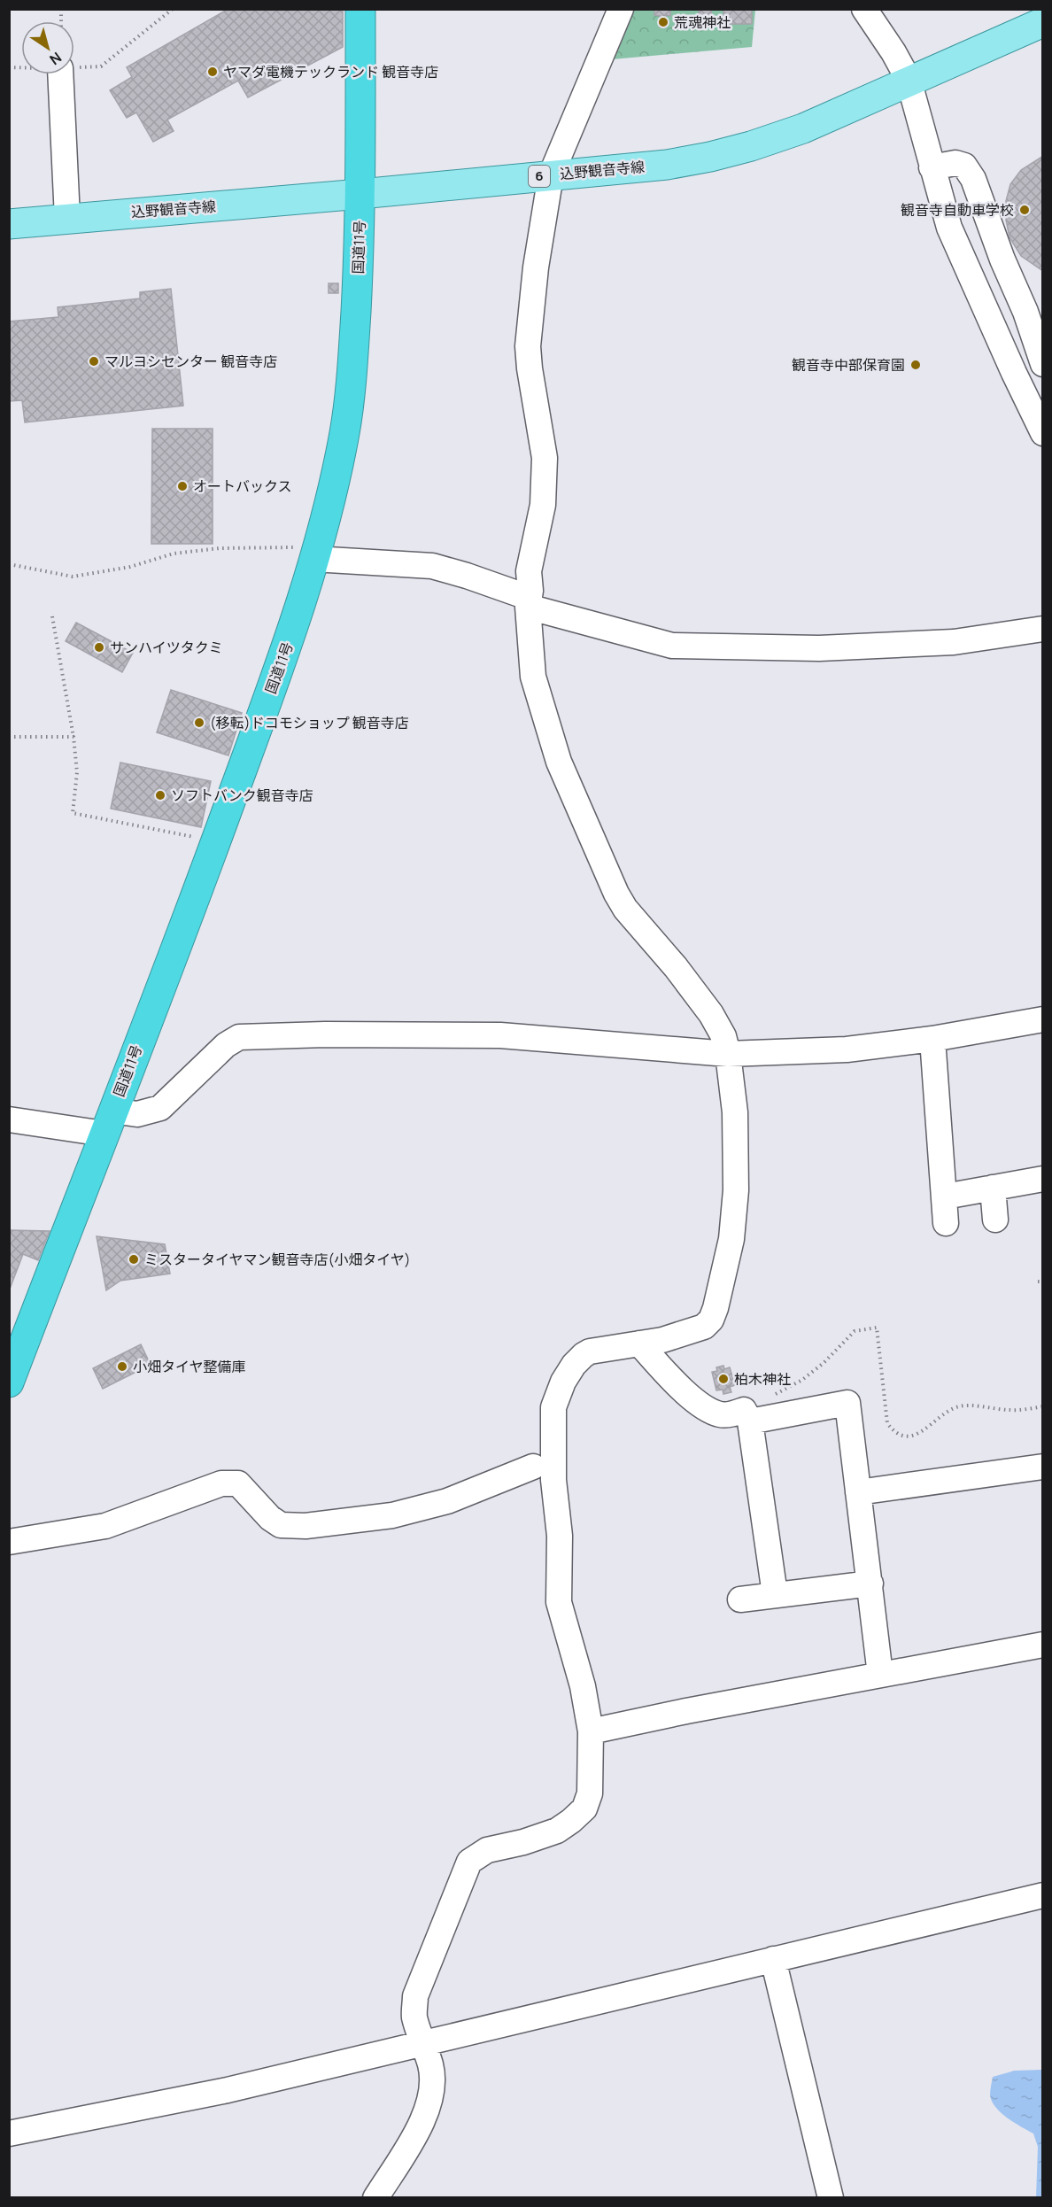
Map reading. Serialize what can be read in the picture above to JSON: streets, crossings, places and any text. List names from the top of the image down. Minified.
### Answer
{"streets":{"highway":["国道11号"],"main road":["込野観音寺線","6"]},"crossings":[["込野観音寺線","国道11号"]],"places":["荒魂神社","ヤマダ電機テックランド 観音寺店","観音寺自動車学校","マルヨシセンター 観音寺店","観音寺中部保育園","オートバックス","サンハイツタクミ","(移転)ドコモショップ 観音寺店","ソフトバンク観音寺店","ミスタータイヤマン観音寺店(小畑タイヤ)","小畑タイヤ整備庫","柏木神社"],"north":"bottom right"}
